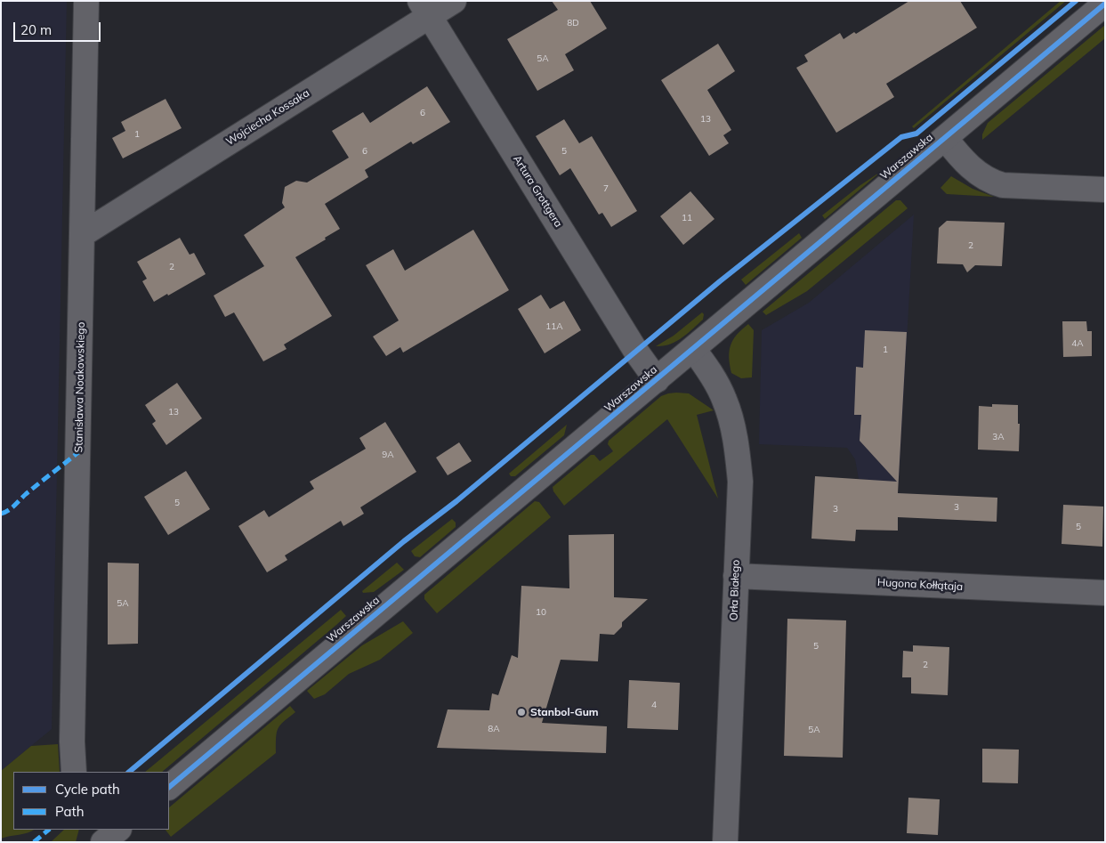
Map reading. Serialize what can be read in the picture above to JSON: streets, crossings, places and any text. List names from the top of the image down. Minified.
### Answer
{"streets":{"street":["Wojciecha Kossaka","Warszawska","Artura Grottgera","Stanisława Noakowskiego","Hugona Kołłątaja","Orła Białego"]},"crossings":[["Wojciecha Kossaka","Artura Grottgera"],["Wojciecha Kossaka","Stanisława Noakowskiego"],["Warszawska","Artura Grottgera"],["Warszawska","Orła Białego"],["Hugona Kołłątaja","Orła Białego"]],"places":["Stanbol-Gum"],"house_numbers":["8D","5A","6","13","1","6","5","7","11","2","2","11A","4A","1","13","3A","9A","5","3","3","5","5A","10","5","2","4","8A","5A"],"legend":["Cycle path","Path"],"scale_bar":"20 m"}
